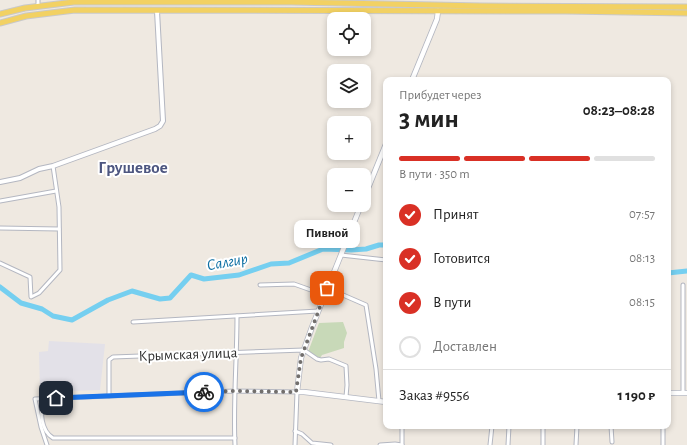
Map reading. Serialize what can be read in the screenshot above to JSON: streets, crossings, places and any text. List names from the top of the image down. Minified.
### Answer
{"streets":{"street":["Крымская улица"]},"districts":["Грушевое"],"water":["Салгир"],"places":["Пивной"],"page":{"map_buttons":["+","−"],"heading":["3 мин","Прибудет через","08:23–08:28"],"panel":["Заказ #9556","1 190 ₽"],"bar":"В пути · 350 m","list":[["Принят","07:57"],["Готовится","08:13"],["В пути","08:15"],"Доставлен"],"bubble":"Пивной"}}
